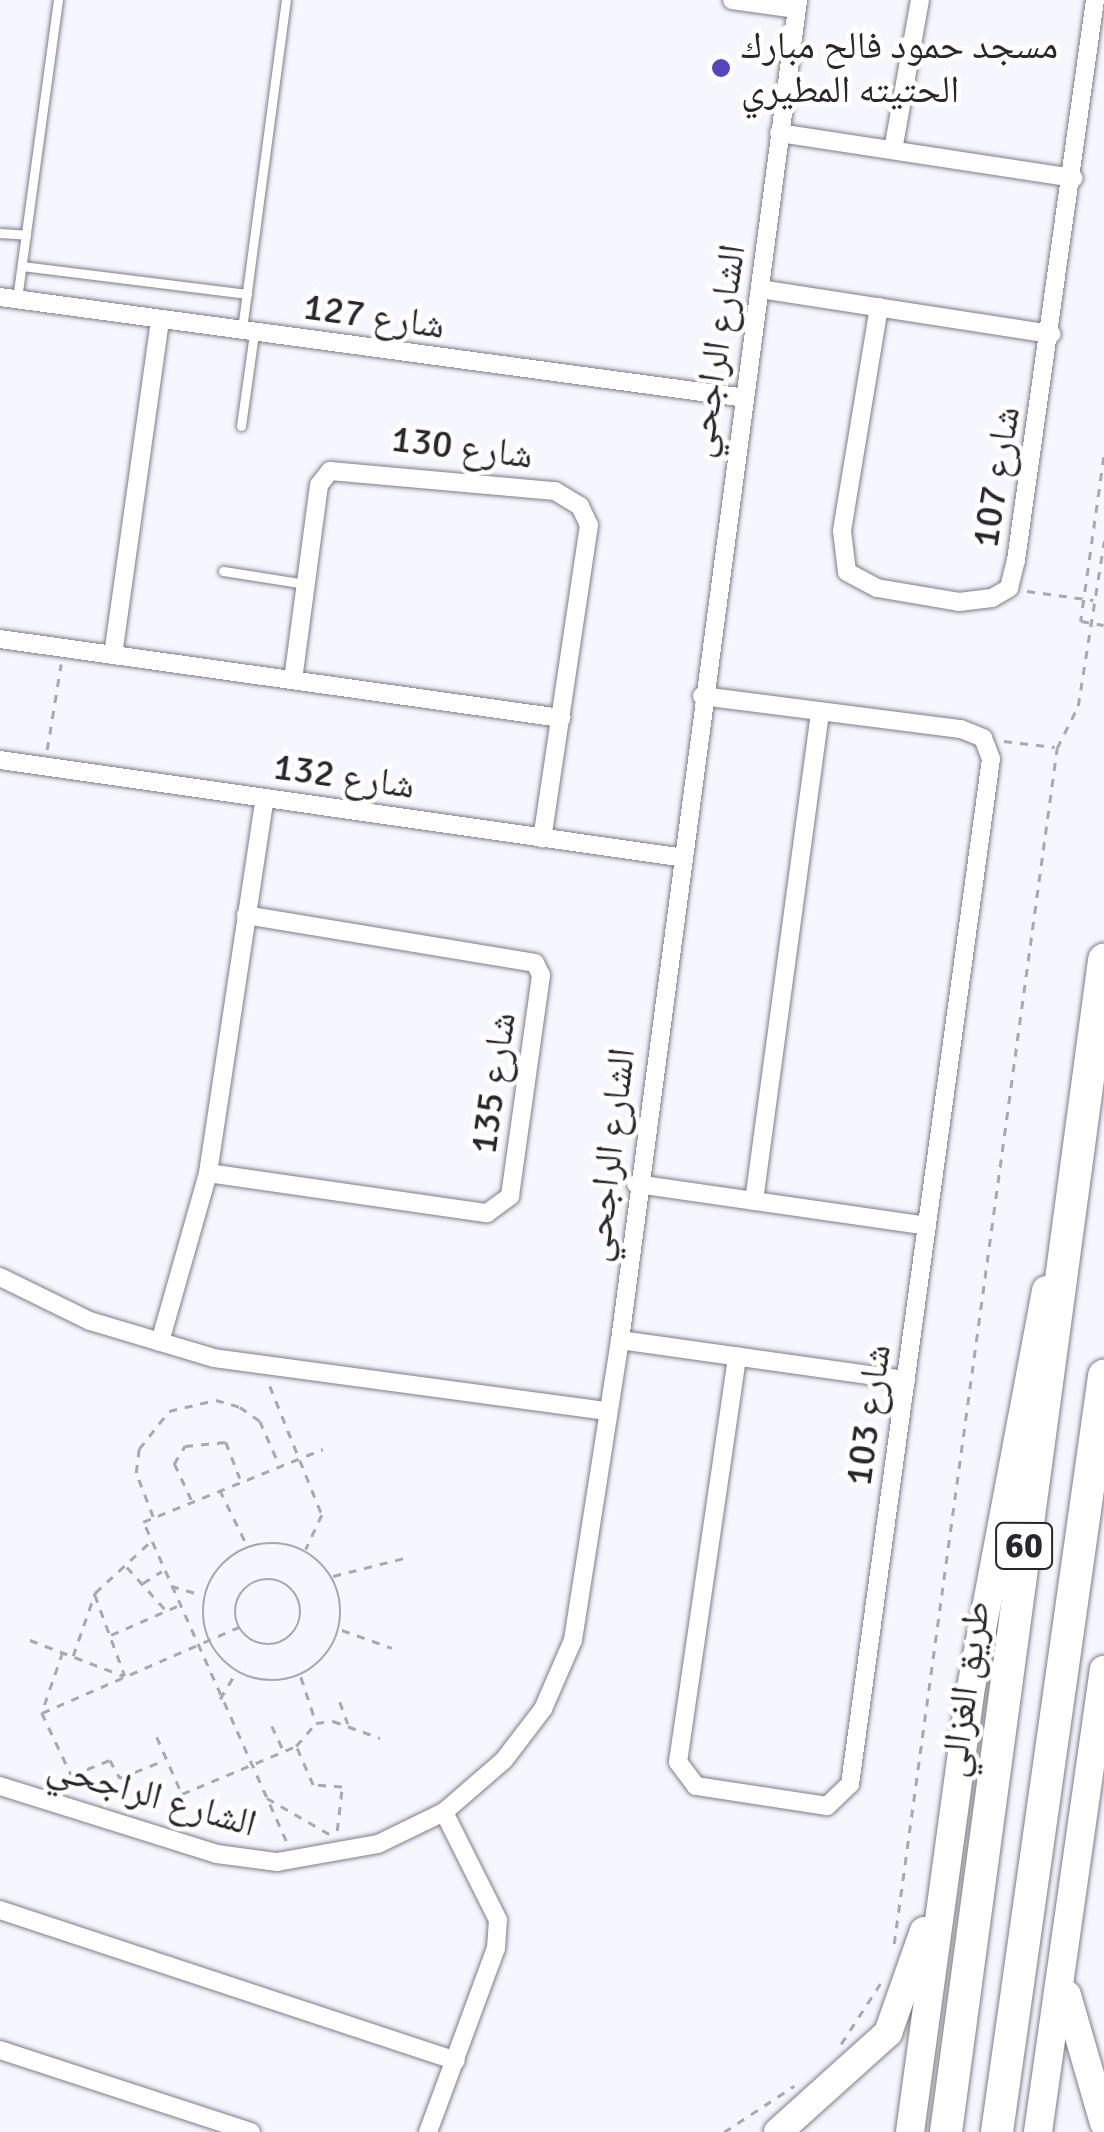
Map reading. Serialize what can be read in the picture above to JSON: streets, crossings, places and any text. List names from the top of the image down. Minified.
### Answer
{"streets":{"highway":["60","طريق الغزالي"],"street":["شارع 127","الشارع الراجحي","شارع 130","شارع 107","شارع 132","شارع 135","شارع 103"]},"crossings":[["شارع 127","الشارع الراجحي"],["الشارع الراجحي","شارع 132"],["شارع 130","شارع 132"]],"places":["مسجد حمود فالح مبارك الحتيته المطيري"]}
